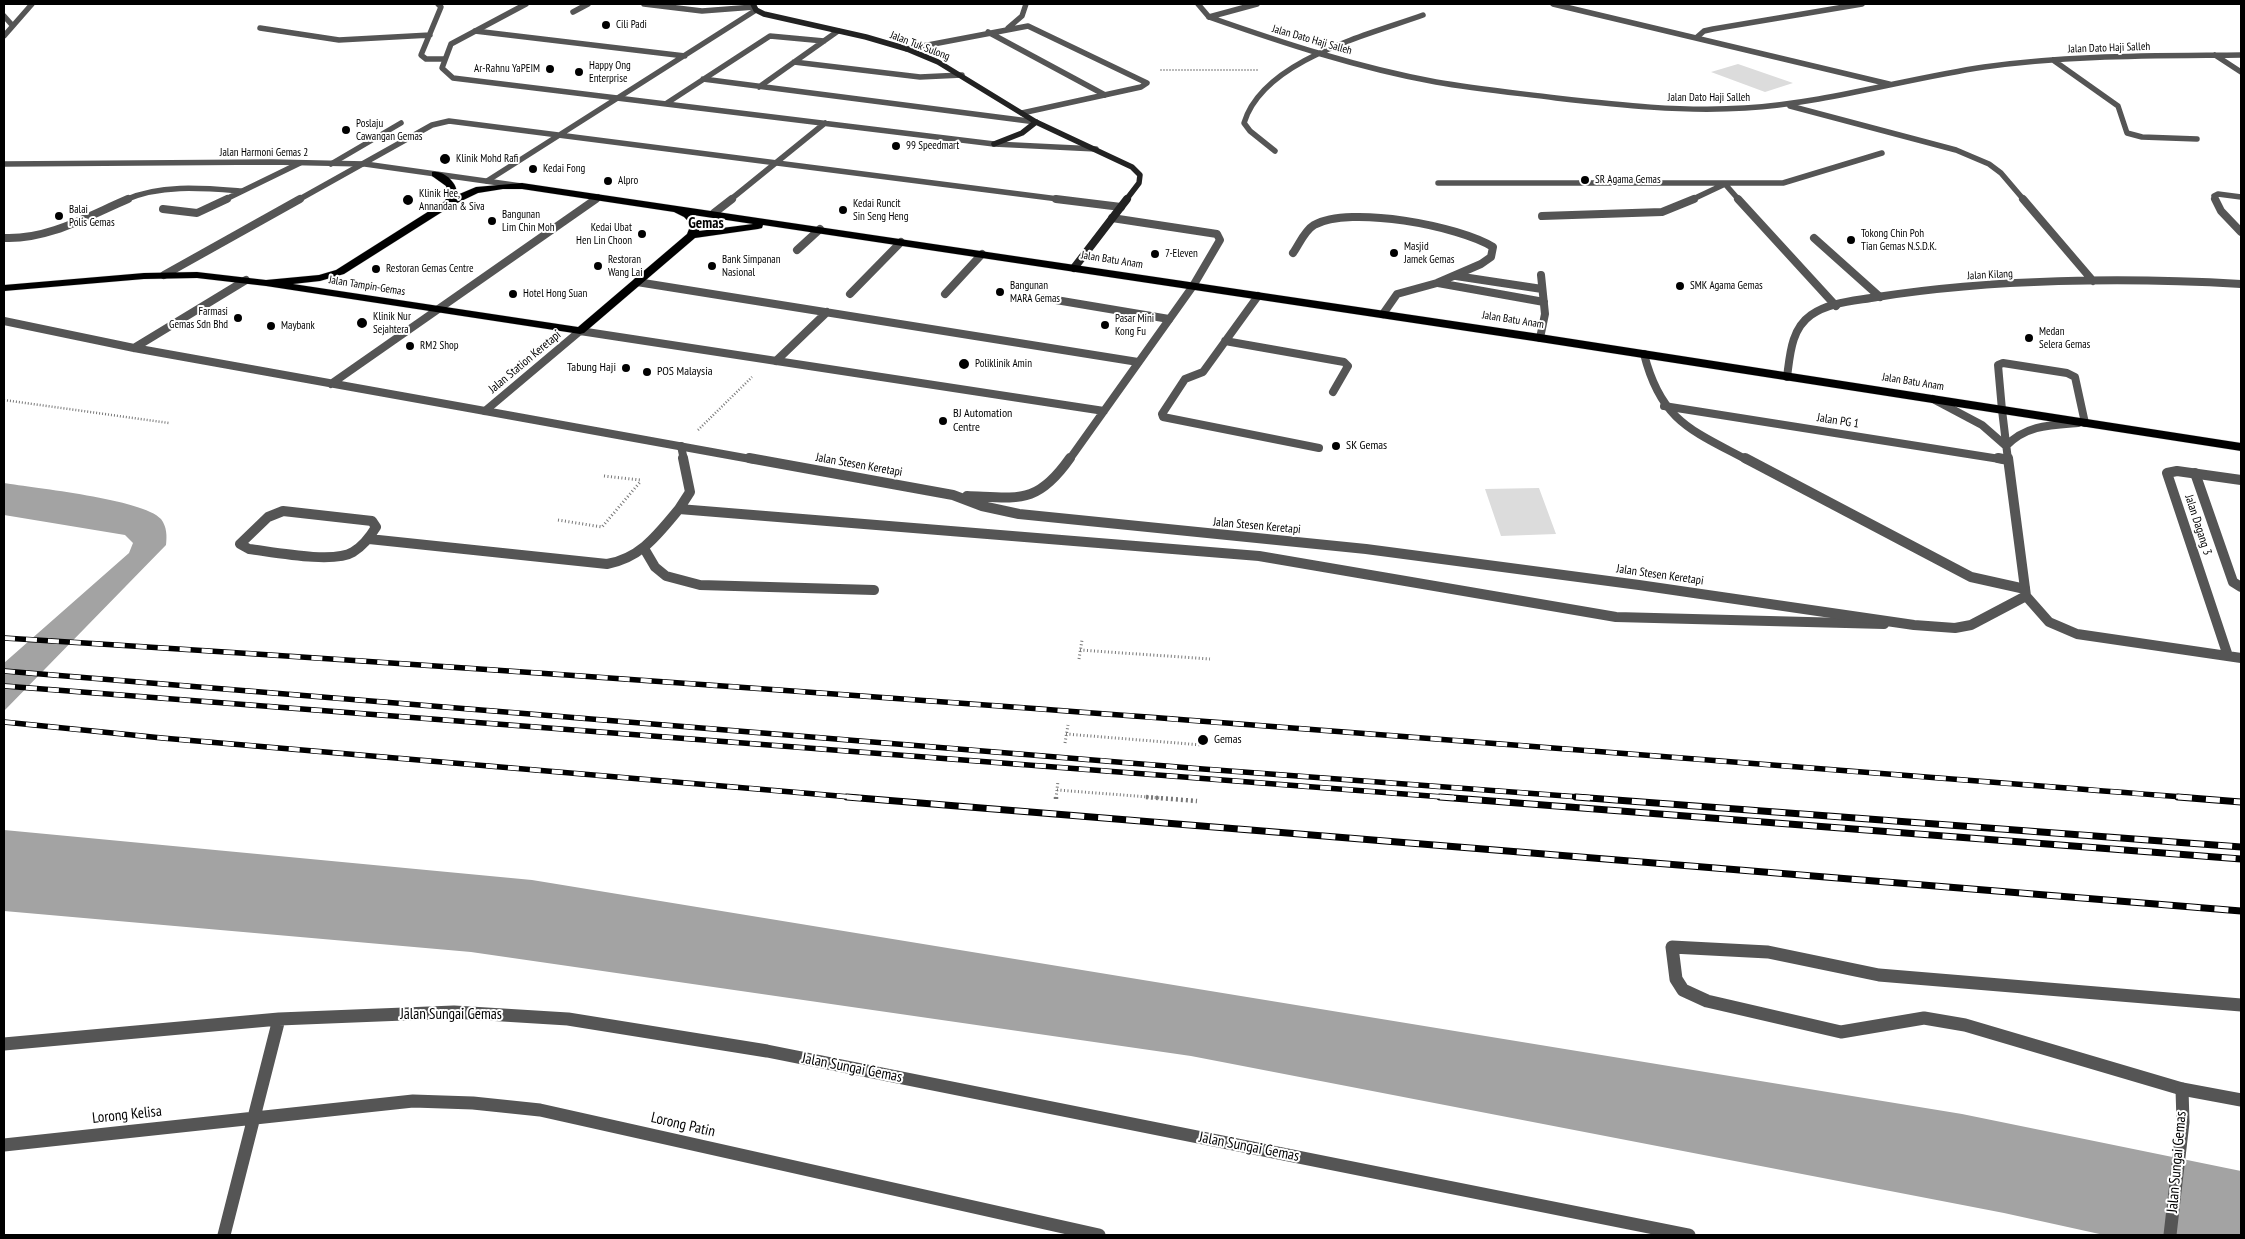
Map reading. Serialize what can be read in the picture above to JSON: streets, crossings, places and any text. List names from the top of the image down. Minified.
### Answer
{"streets":{"highway":["Jalan Batu Anam","Jalan Tampin-Gemas"],"street":["Jalan Dato Haji Salleh","Jalan Tuk Sulong","Jalan Harmoni Gemas 2","Jalan Kilang","Jalan Station Keretapi","Jalan PG 1","Jalan Stesen Keretapi","Jalan Dagang 3","Jalan Sungai Gemas","Lorong Kelisa","Lorong Patin"]},"crossings":[["Jalan Harmoni Gemas 2","Jalan Tampin-Gemas"],["Jalan Batu Anam","Jalan Kilang"],["Jalan Tampin-Gemas","Jalan Station Keretapi"],["Jalan Station Keretapi","Jalan Stesen Keretapi"],["Lorong Kelisa","Lorong Patin"]],"districts":["Gemas"],"places":["Cili Padi","Ar-Rahnu YaPEIM","Happy Ong Enterprise","Poslaju Cawangan Gemas","99 Speedmart","Klinik Mohd Rafi","Kedai Fong","SR Agama Gemas","Alpro","Klinik Hee, Annandan & Siva","Kedai Runcit Sin Seng Heng","Balai Polis Gemas","Bangunan Lim Chin Moh","Kedai Ubat Hen Lin Choon","Tokong Chin Poh Tian Gemas N.S.D.K.","Masjid Jamek Gemas","7-Eleven","Restoran Wang Lai","Bank Simpanan Nasional","Restoran Gemas Centre","SMK Agama Gemas","Bangunan MARA Gemas","Hotel Hong Suan","Farmasi Gemas Sdn Bhd","Klinik Nur Sejahtera","Pasar Mini Kong Fu","Maybank","Medan Selera Gemas","RM2 Shop","Poliklinik Amin","Tabung Haji","POS Malaysia","BJ Automation Centre","SK Gemas","Gemas"]}
